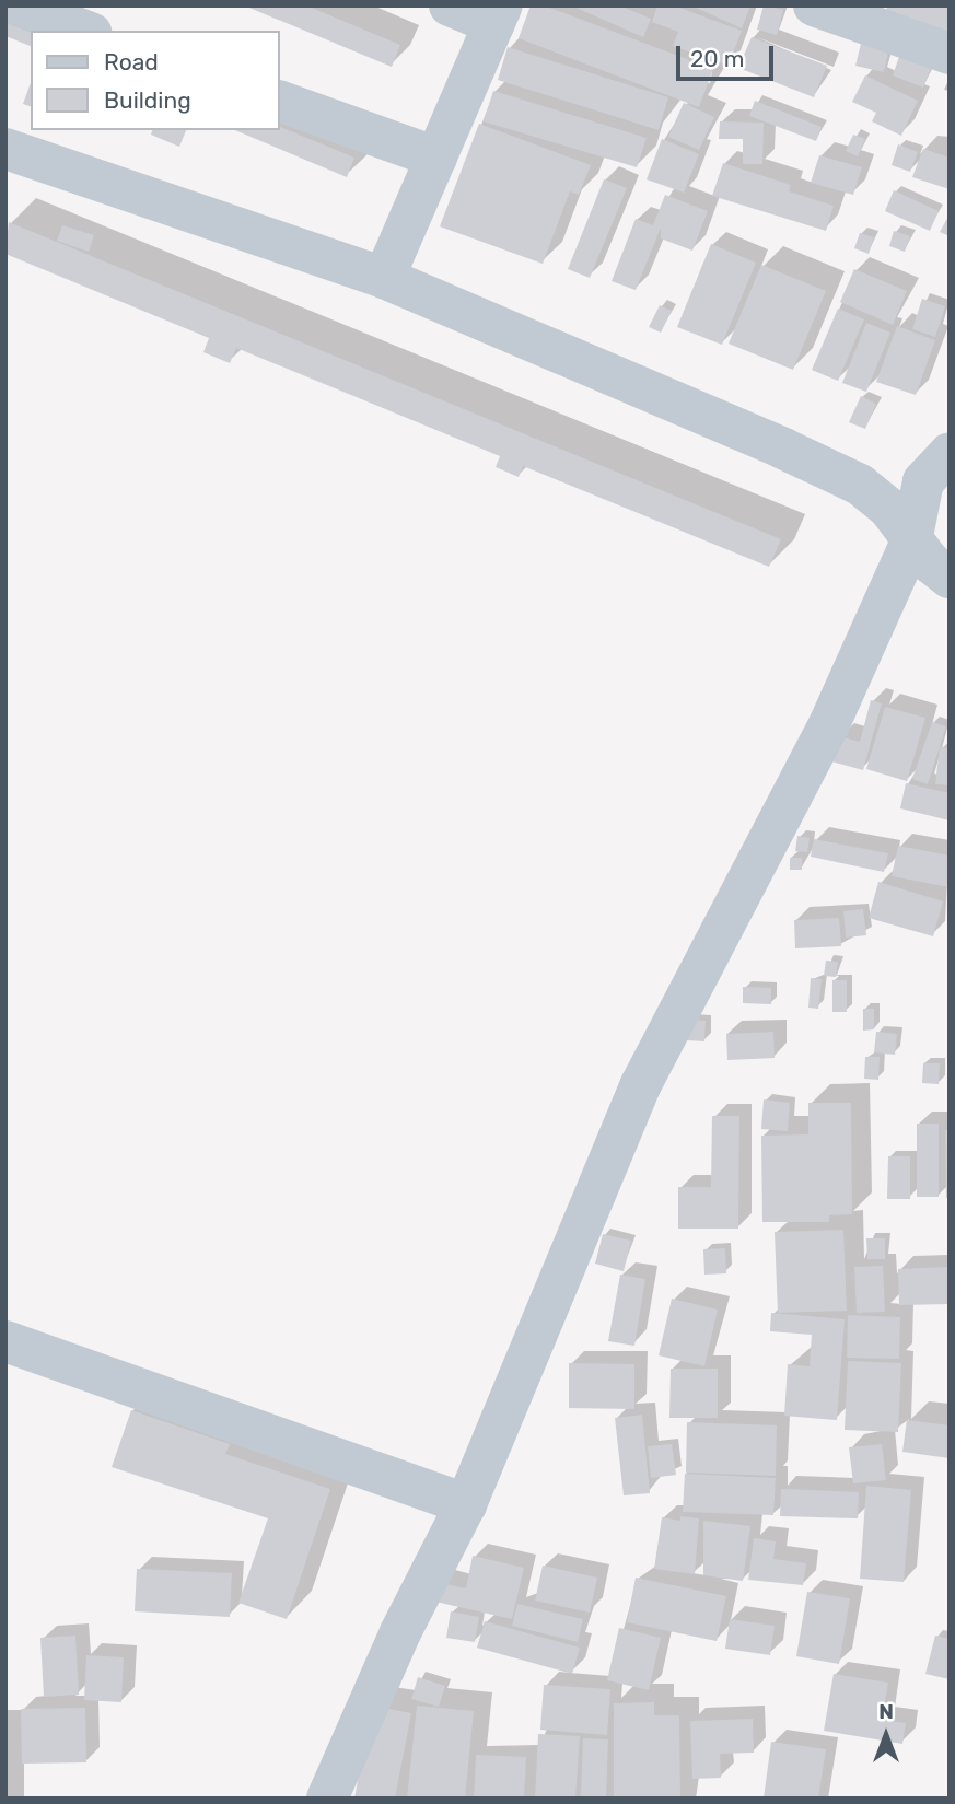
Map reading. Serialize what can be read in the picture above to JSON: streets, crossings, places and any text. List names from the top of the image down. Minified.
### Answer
{"legend":["Road","Building"],"scale_bar":"20 m","north":"top"}
